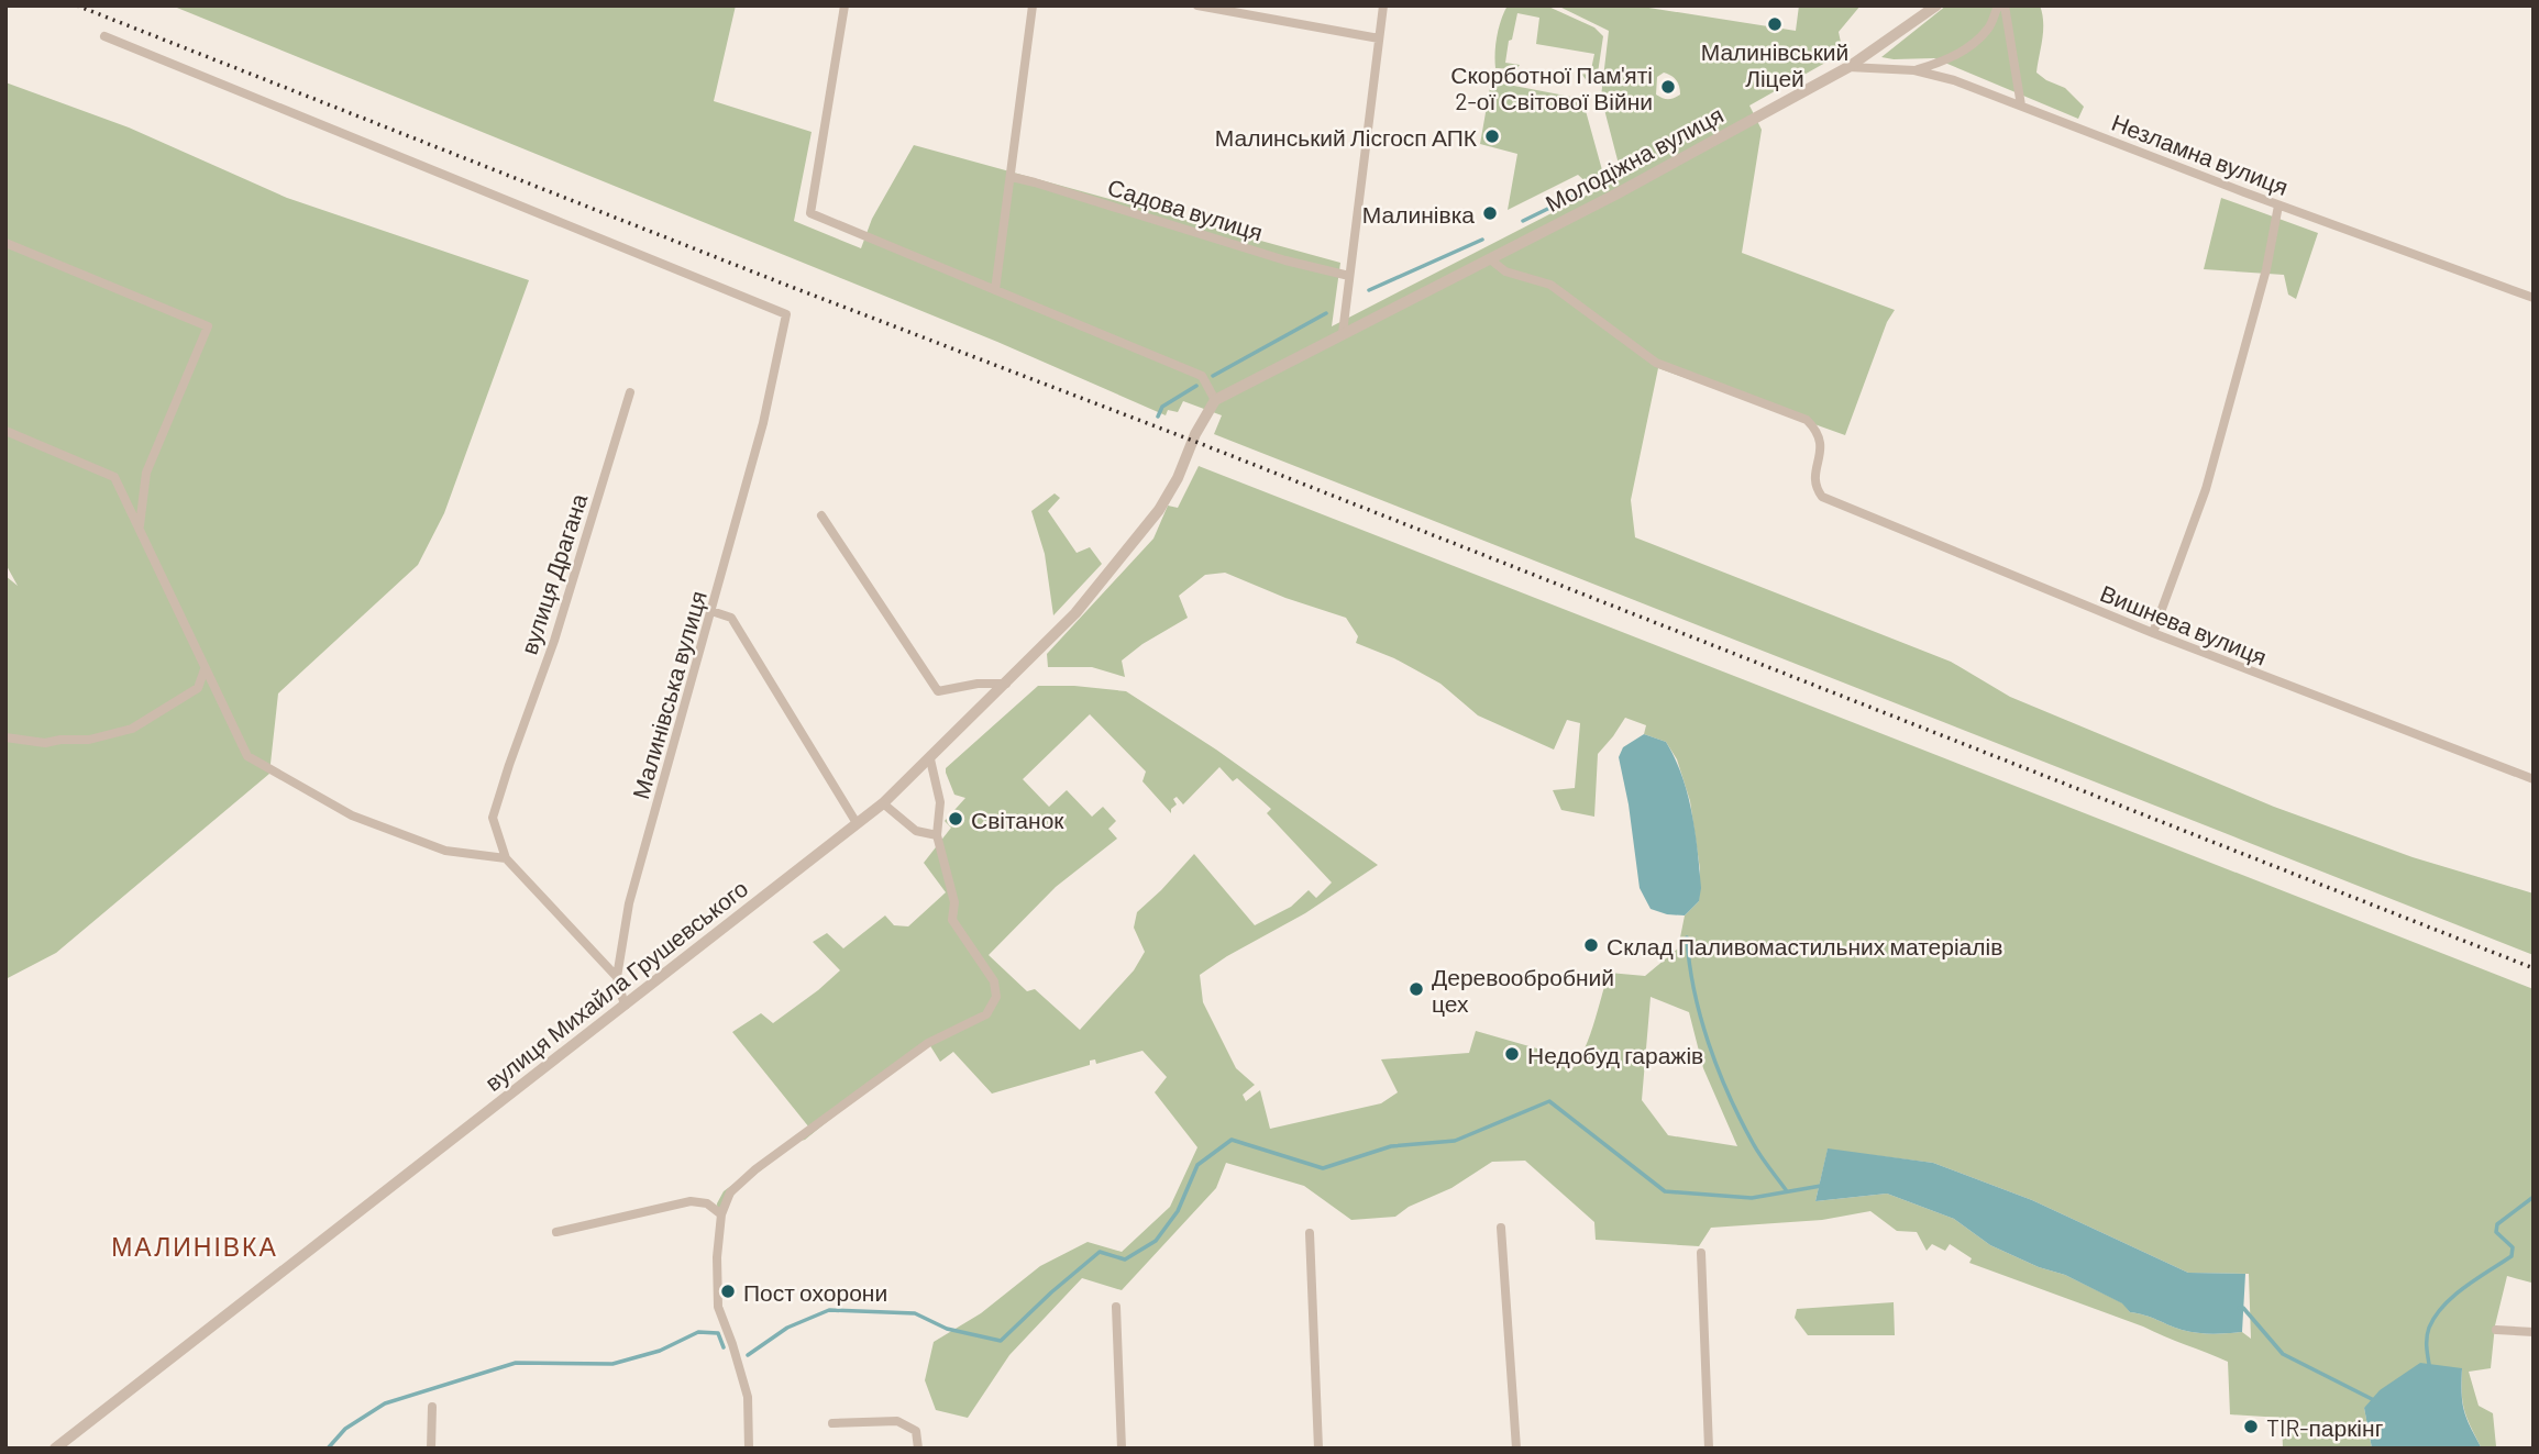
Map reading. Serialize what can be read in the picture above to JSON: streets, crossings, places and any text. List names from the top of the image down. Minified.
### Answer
{"streets":{"street":["Незламна вулиця","Молодіжна вулиця","Садова вулиця","вулиця Драгана","Вишнева вулиця","Малинівська вулиця","вулиця Михайла Грушевського"]},"crossings":[["Незламна вулиця","Молодіжна вулиця"],["Молодіжна вулиця","Вишнева вулиця"],["Молодіжна вулиця","вулиця Михайла Грушевського"]],"districts":["МАЛИНІВКА"],"places":["Малинівський Ліцей","Скорботної Пам'яті 2-ої Світової Війни","Малинський Лісгосп АПК","Малинівка","Світанок","Склад Паливомастильних матеріалів","Деревообробний цех","Недобуд гаражів","Пост охорони","TIR-паркінг"]}
